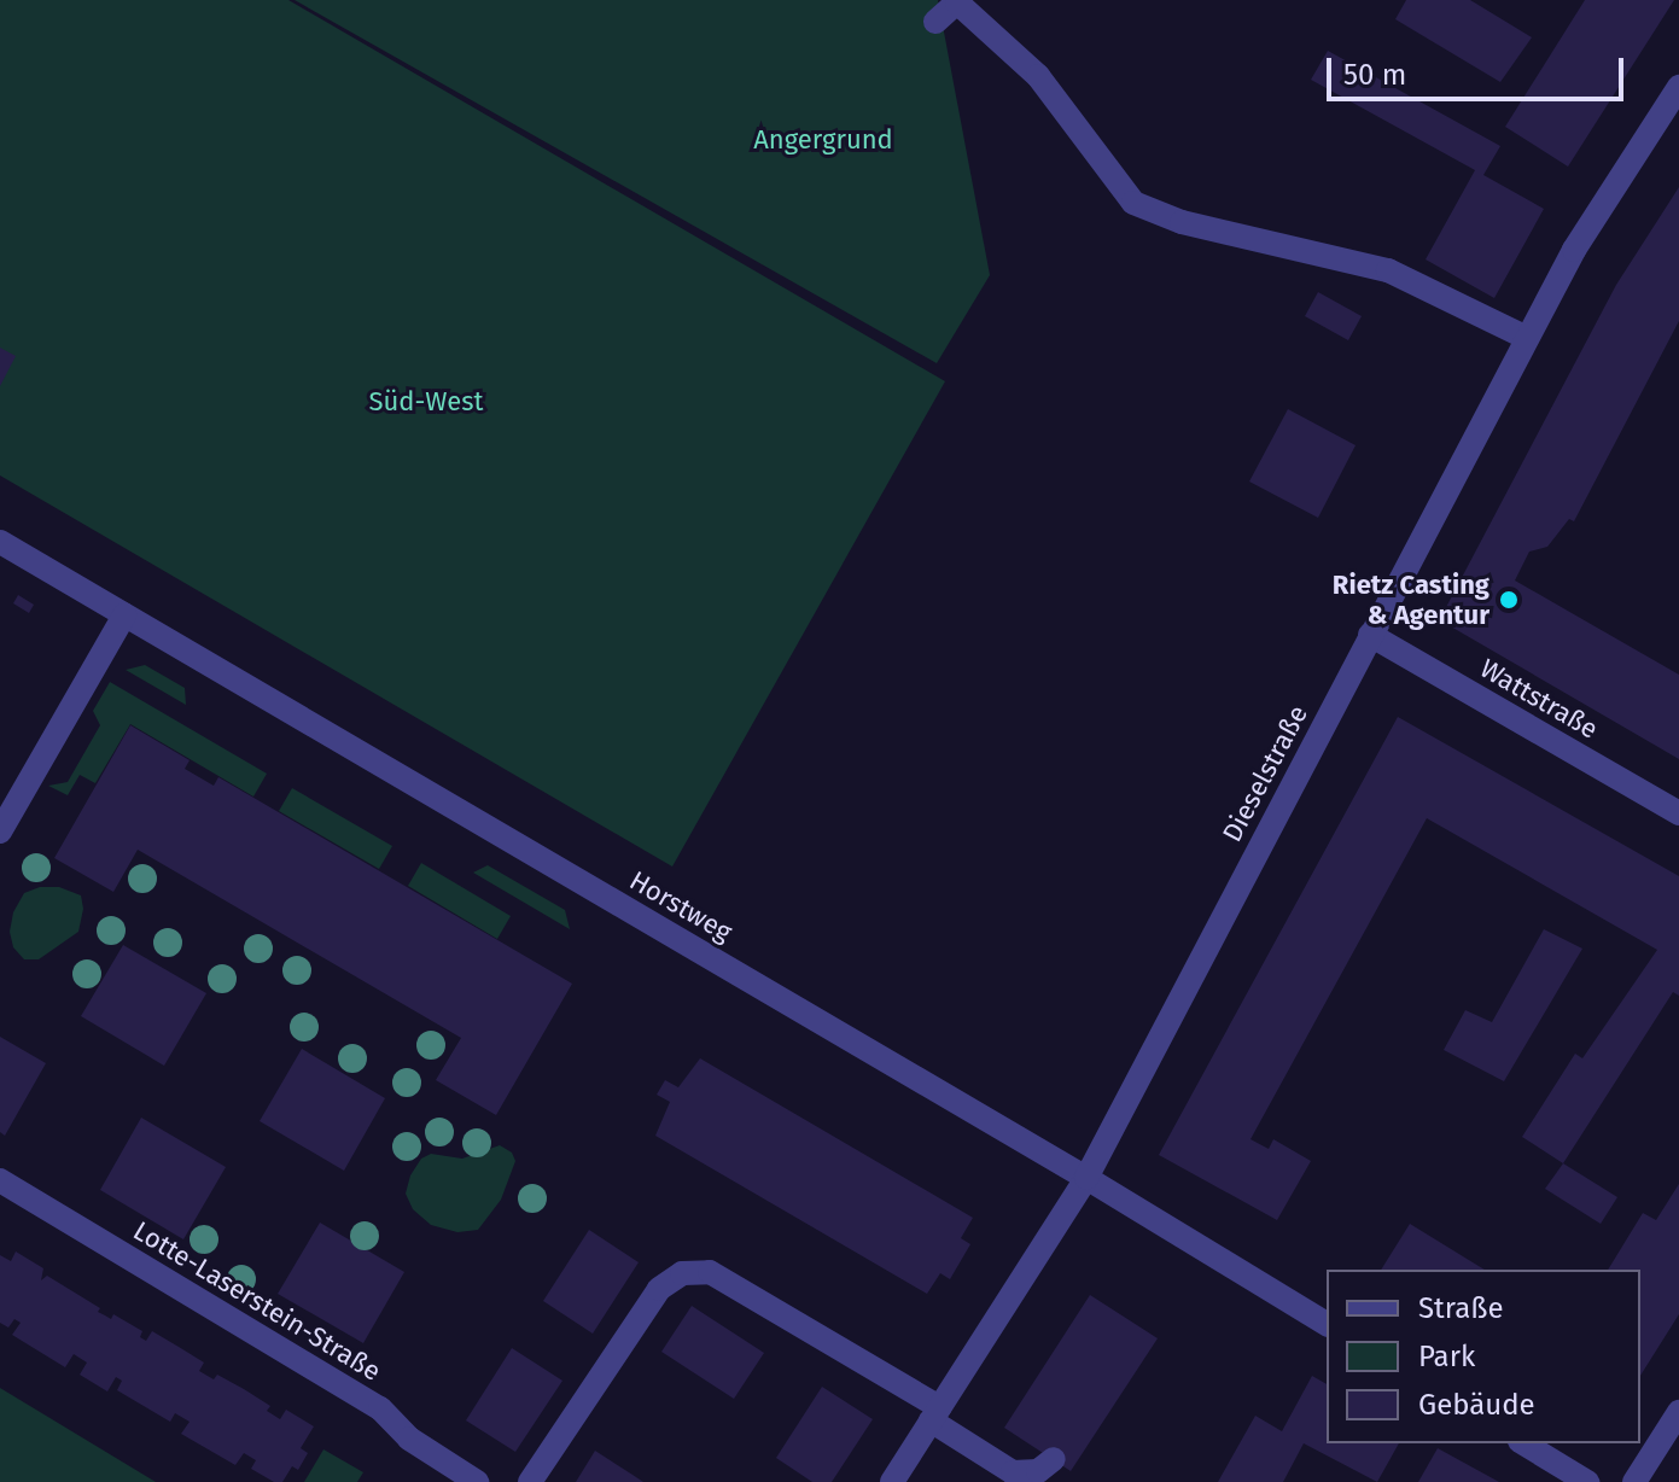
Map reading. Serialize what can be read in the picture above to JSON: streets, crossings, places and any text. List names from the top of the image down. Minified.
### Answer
{"streets":{"street":["Wattstraße","Dieselstraße","Horstweg","Lotte-Laserstein-Straße"]},"crossings":[["Wattstraße","Dieselstraße"],["Dieselstraße","Horstweg"]],"parks":["Angergrund","Süd-West"],"places":["Rietz Casting & Agentur"],"legend":["Straße","Park","Gebäude"],"scale_bar":"50 m"}
